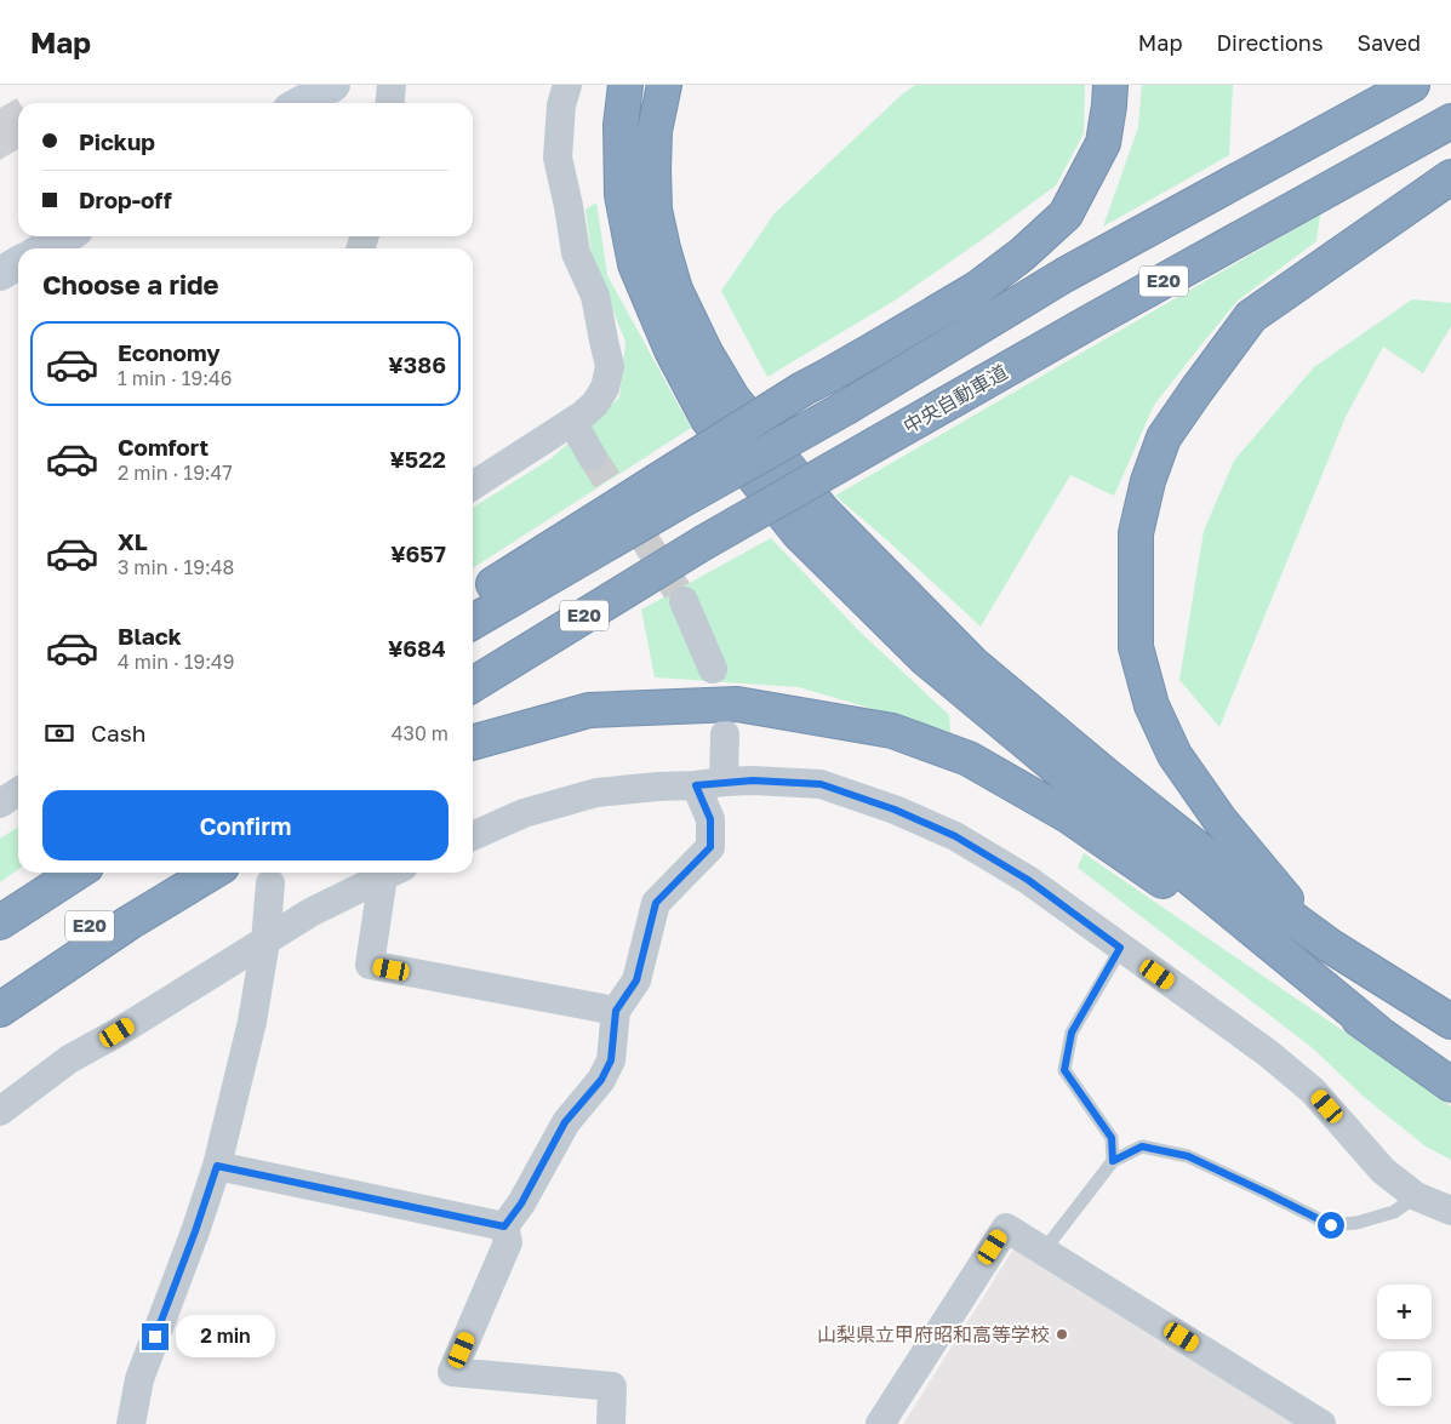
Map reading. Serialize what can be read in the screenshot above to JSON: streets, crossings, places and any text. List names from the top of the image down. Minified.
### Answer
{"streets":{"highway":["E20","中央自動車道"]},"places":["山梨県立甲府昭和高等学校"],"page":{"header":"Map","nav":["Map","Directions","Saved"],"banner":["Pickup","Drop-off"],"heading":"Choose a ride","list":[{"name":"Economy","note":"1 min · 19:46","value":"¥386"},{"name":"Comfort","note":"2 min · 19:47","value":"¥522"},{"name":"XL","note":"3 min · 19:48","value":"¥657"},{"name":"Black","note":"4 min · 19:49","value":"¥684"}],"pay":["Cash","430 m"],"buttons":"Confirm","map_buttons":["+","−"],"bubble":"2 min"}}
